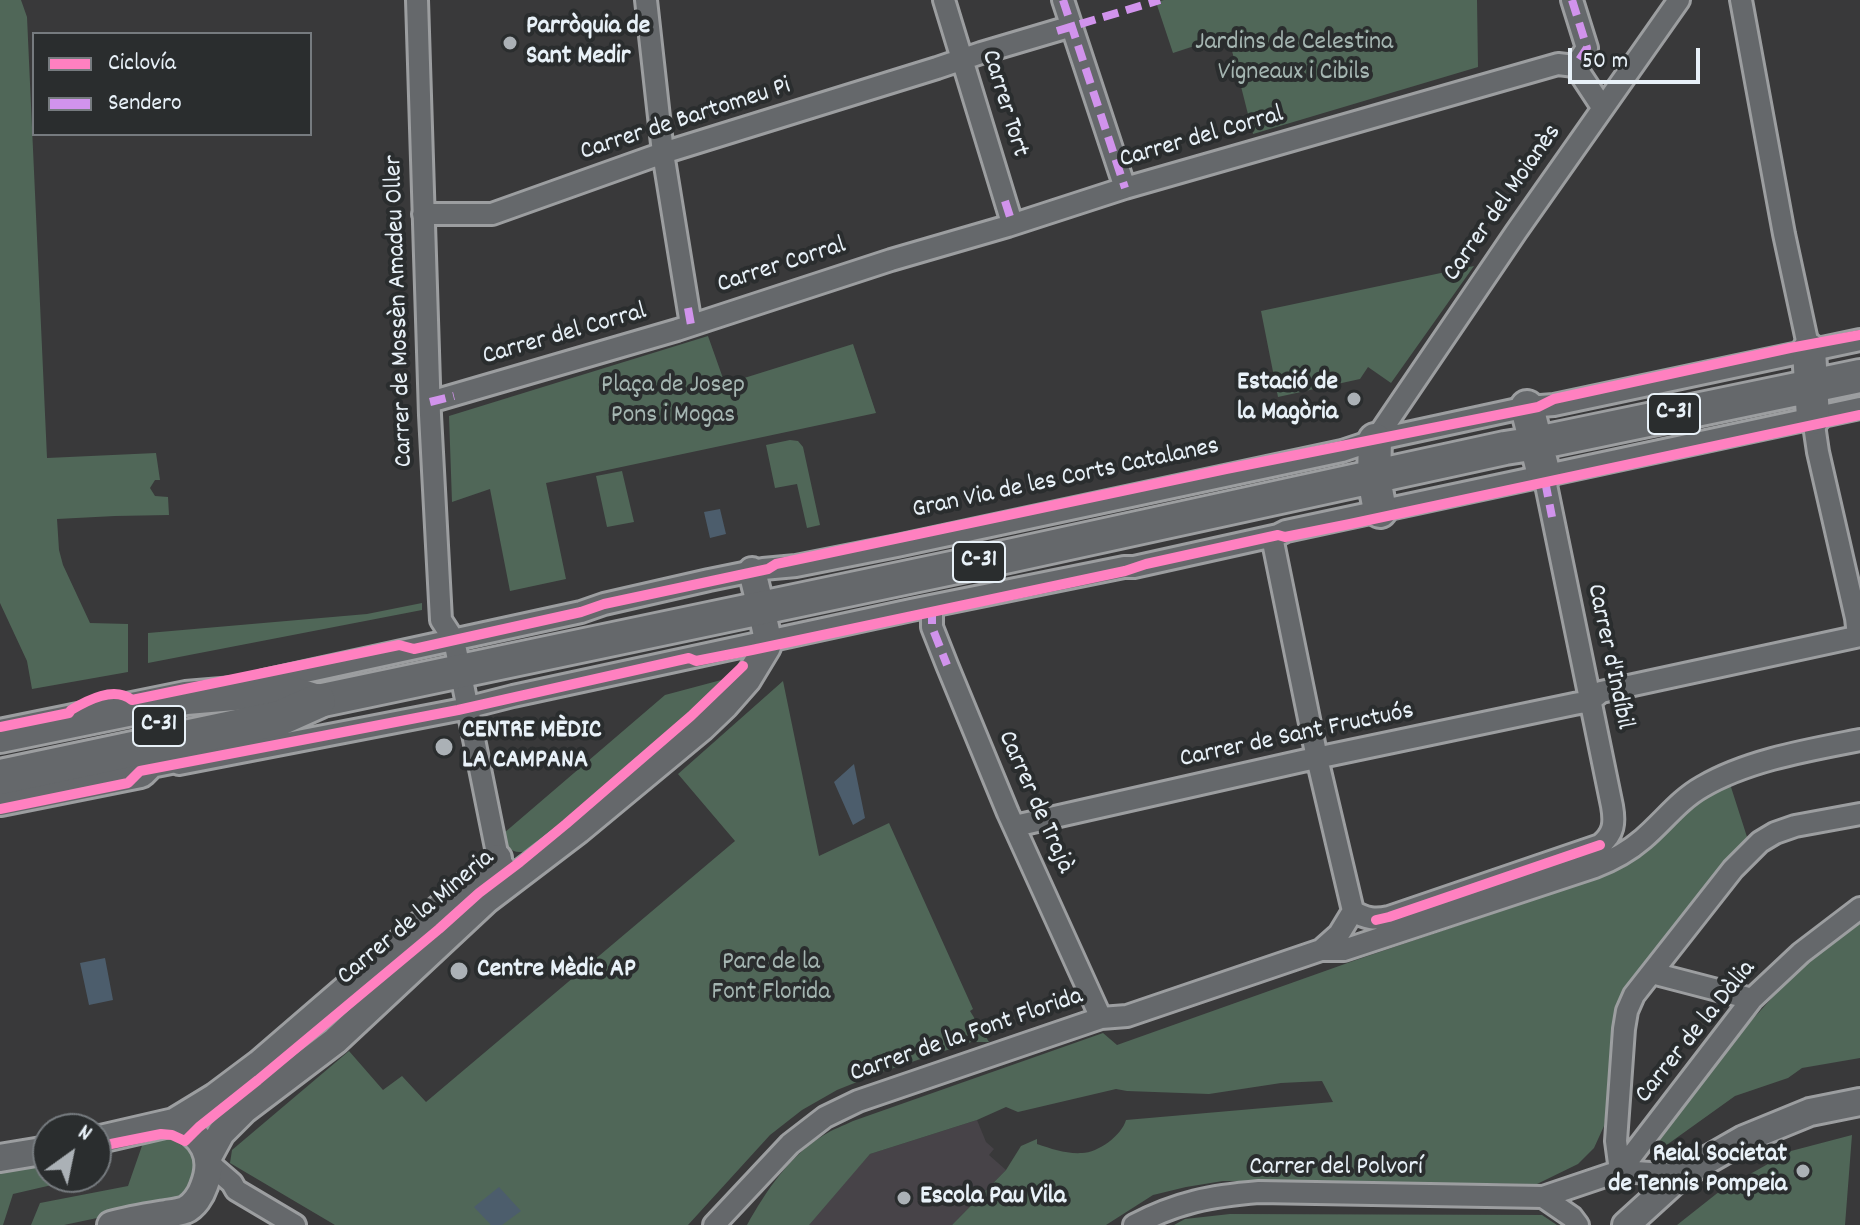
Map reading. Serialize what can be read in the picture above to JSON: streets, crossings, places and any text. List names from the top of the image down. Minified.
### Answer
{"streets":{"highway":["C-31"],"street":["Carrer Tort","Carrer de Bartomeu Pi","Carrer del Corral","Carrer del Moianès","Carrer Corral","Carrer de Mossèn Amadeu Oller","Carrer d'Indíbil","Carrer de Sant Fructuós","Carrer de Trajà","Carrer de la Mineria","Carrer de la Dàlia","Carrer de la Font Florida","Carrer del Polvorí"],"cycle path":["Gran Via de les Corts Catalanes"]},"crossings":[["Carrer Tort","Carrer de Bartomeu Pi"],["Carrer Tort","Carrer del Corral"],["Carrer de Bartomeu Pi","Carrer de Mossèn Amadeu Oller"],["Carrer del Corral","Carrer Corral"],["Carrer del Corral","Carrer de Mossèn Amadeu Oller"],["Carrer d'Indíbil","Carrer de Sant Fructuós"],["Carrer d'Indíbil","Carrer de la Font Florida"],["Carrer de Sant Fructuós","Carrer de Trajà"],["Carrer de Trajà","Carrer de la Font Florida"],["Carrer de la Dàlia","Carrer del Polvorí"]],"parks":["Jardins de Celestina Vigneaux i Cibils","Plaça de Josep Pons i Mogas","Parc de la Font Florida"],"places":["Parròquia de Sant Medir","Estació de la Magòria","CENTRE MÈDIC LA CAMPANA","Centre Mèdic AP","Reial Societat de Tennis Pompeia","Escola Pau Vila"],"legend":["Ciclovía","Sendero"],"scale_bar":"50 m","north":"top right"}
